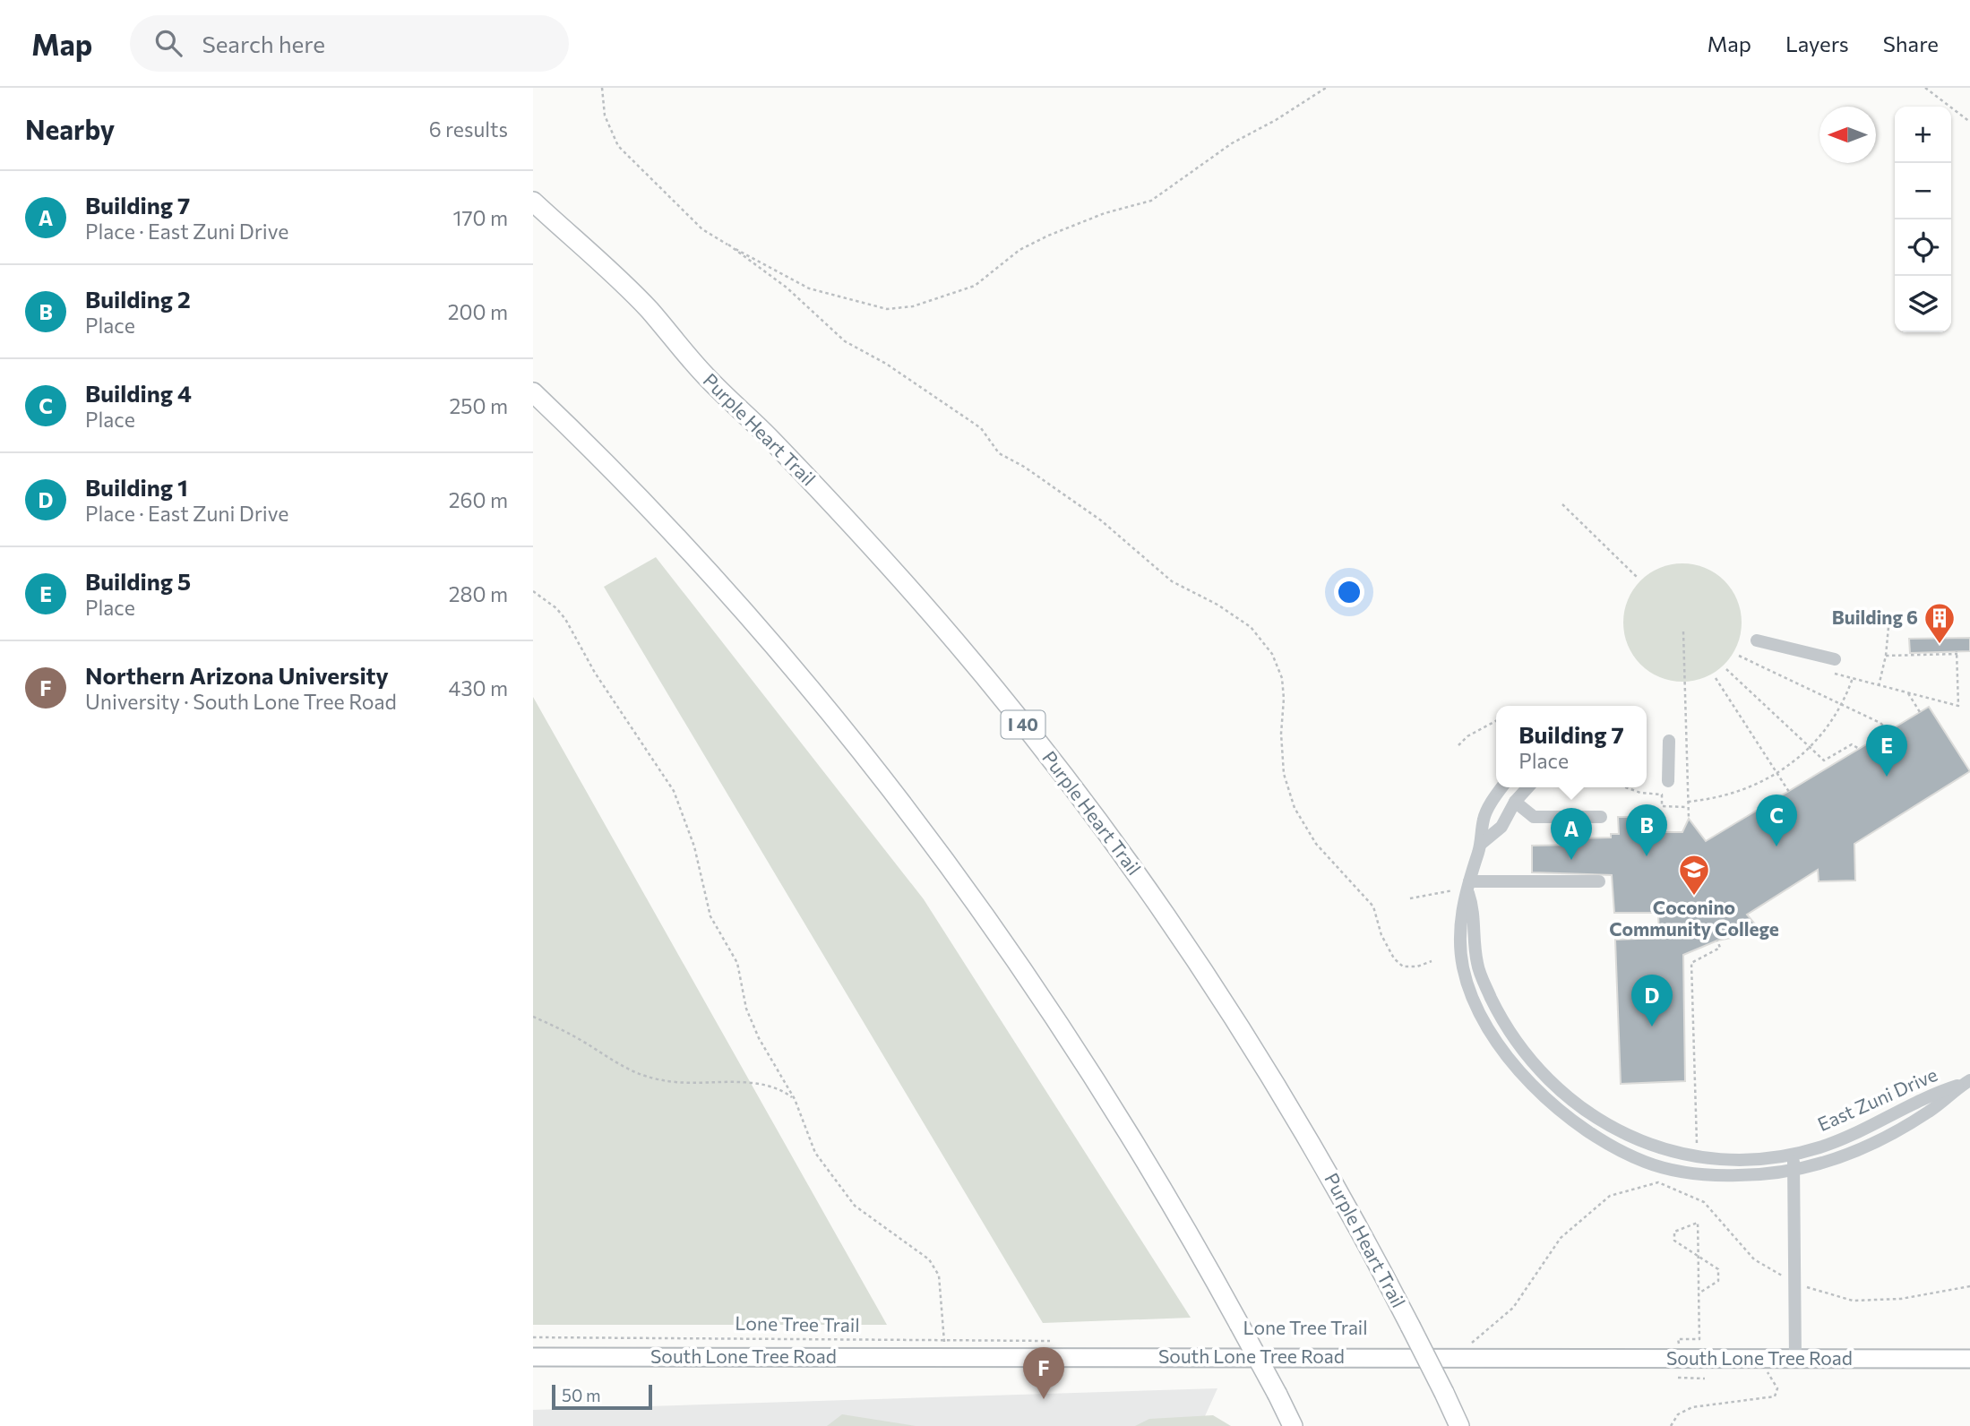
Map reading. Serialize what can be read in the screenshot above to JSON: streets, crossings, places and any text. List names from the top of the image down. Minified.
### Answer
{"streets":{"highway":["Purple Heart Trail","I 40"],"main road":["South Lone Tree Road"],"street":["East Zuni Drive"],"path":["Lone Tree Trail"]},"crossings":[["Lone Tree Trail","South Lone Tree Road"]],"places":{"building":["Building 6"],"school or university":["Coconino Community College"]},"scale_bar":"50 m","north":"left","page":{"header":"Map","search":"Search here","nav":["Map","Layers","Share"],"heading":["Nearby","6 results"],"map_buttons":["+","−"],"list":[{"mark":"A","name":"Building 7","note":"Place · East Zuni Drive","value":"170 m"},{"mark":"B","name":"Building 2","note":"Place","value":"200 m"},{"mark":"C","name":"Building 4","note":"Place","value":"250 m"},{"mark":"D","name":"Building 1","note":"Place · East Zuni Drive","value":"260 m"},{"mark":"E","name":"Building 5","note":"Place","value":"280 m"},{"mark":"F","name":"Northern Arizona University","note":"University · South Lone Tree Road","value":"430 m"}],"popup":["Building 7","Place"],"pins":["E","C","B","A","D","F"],"scale":"50 m"}}
